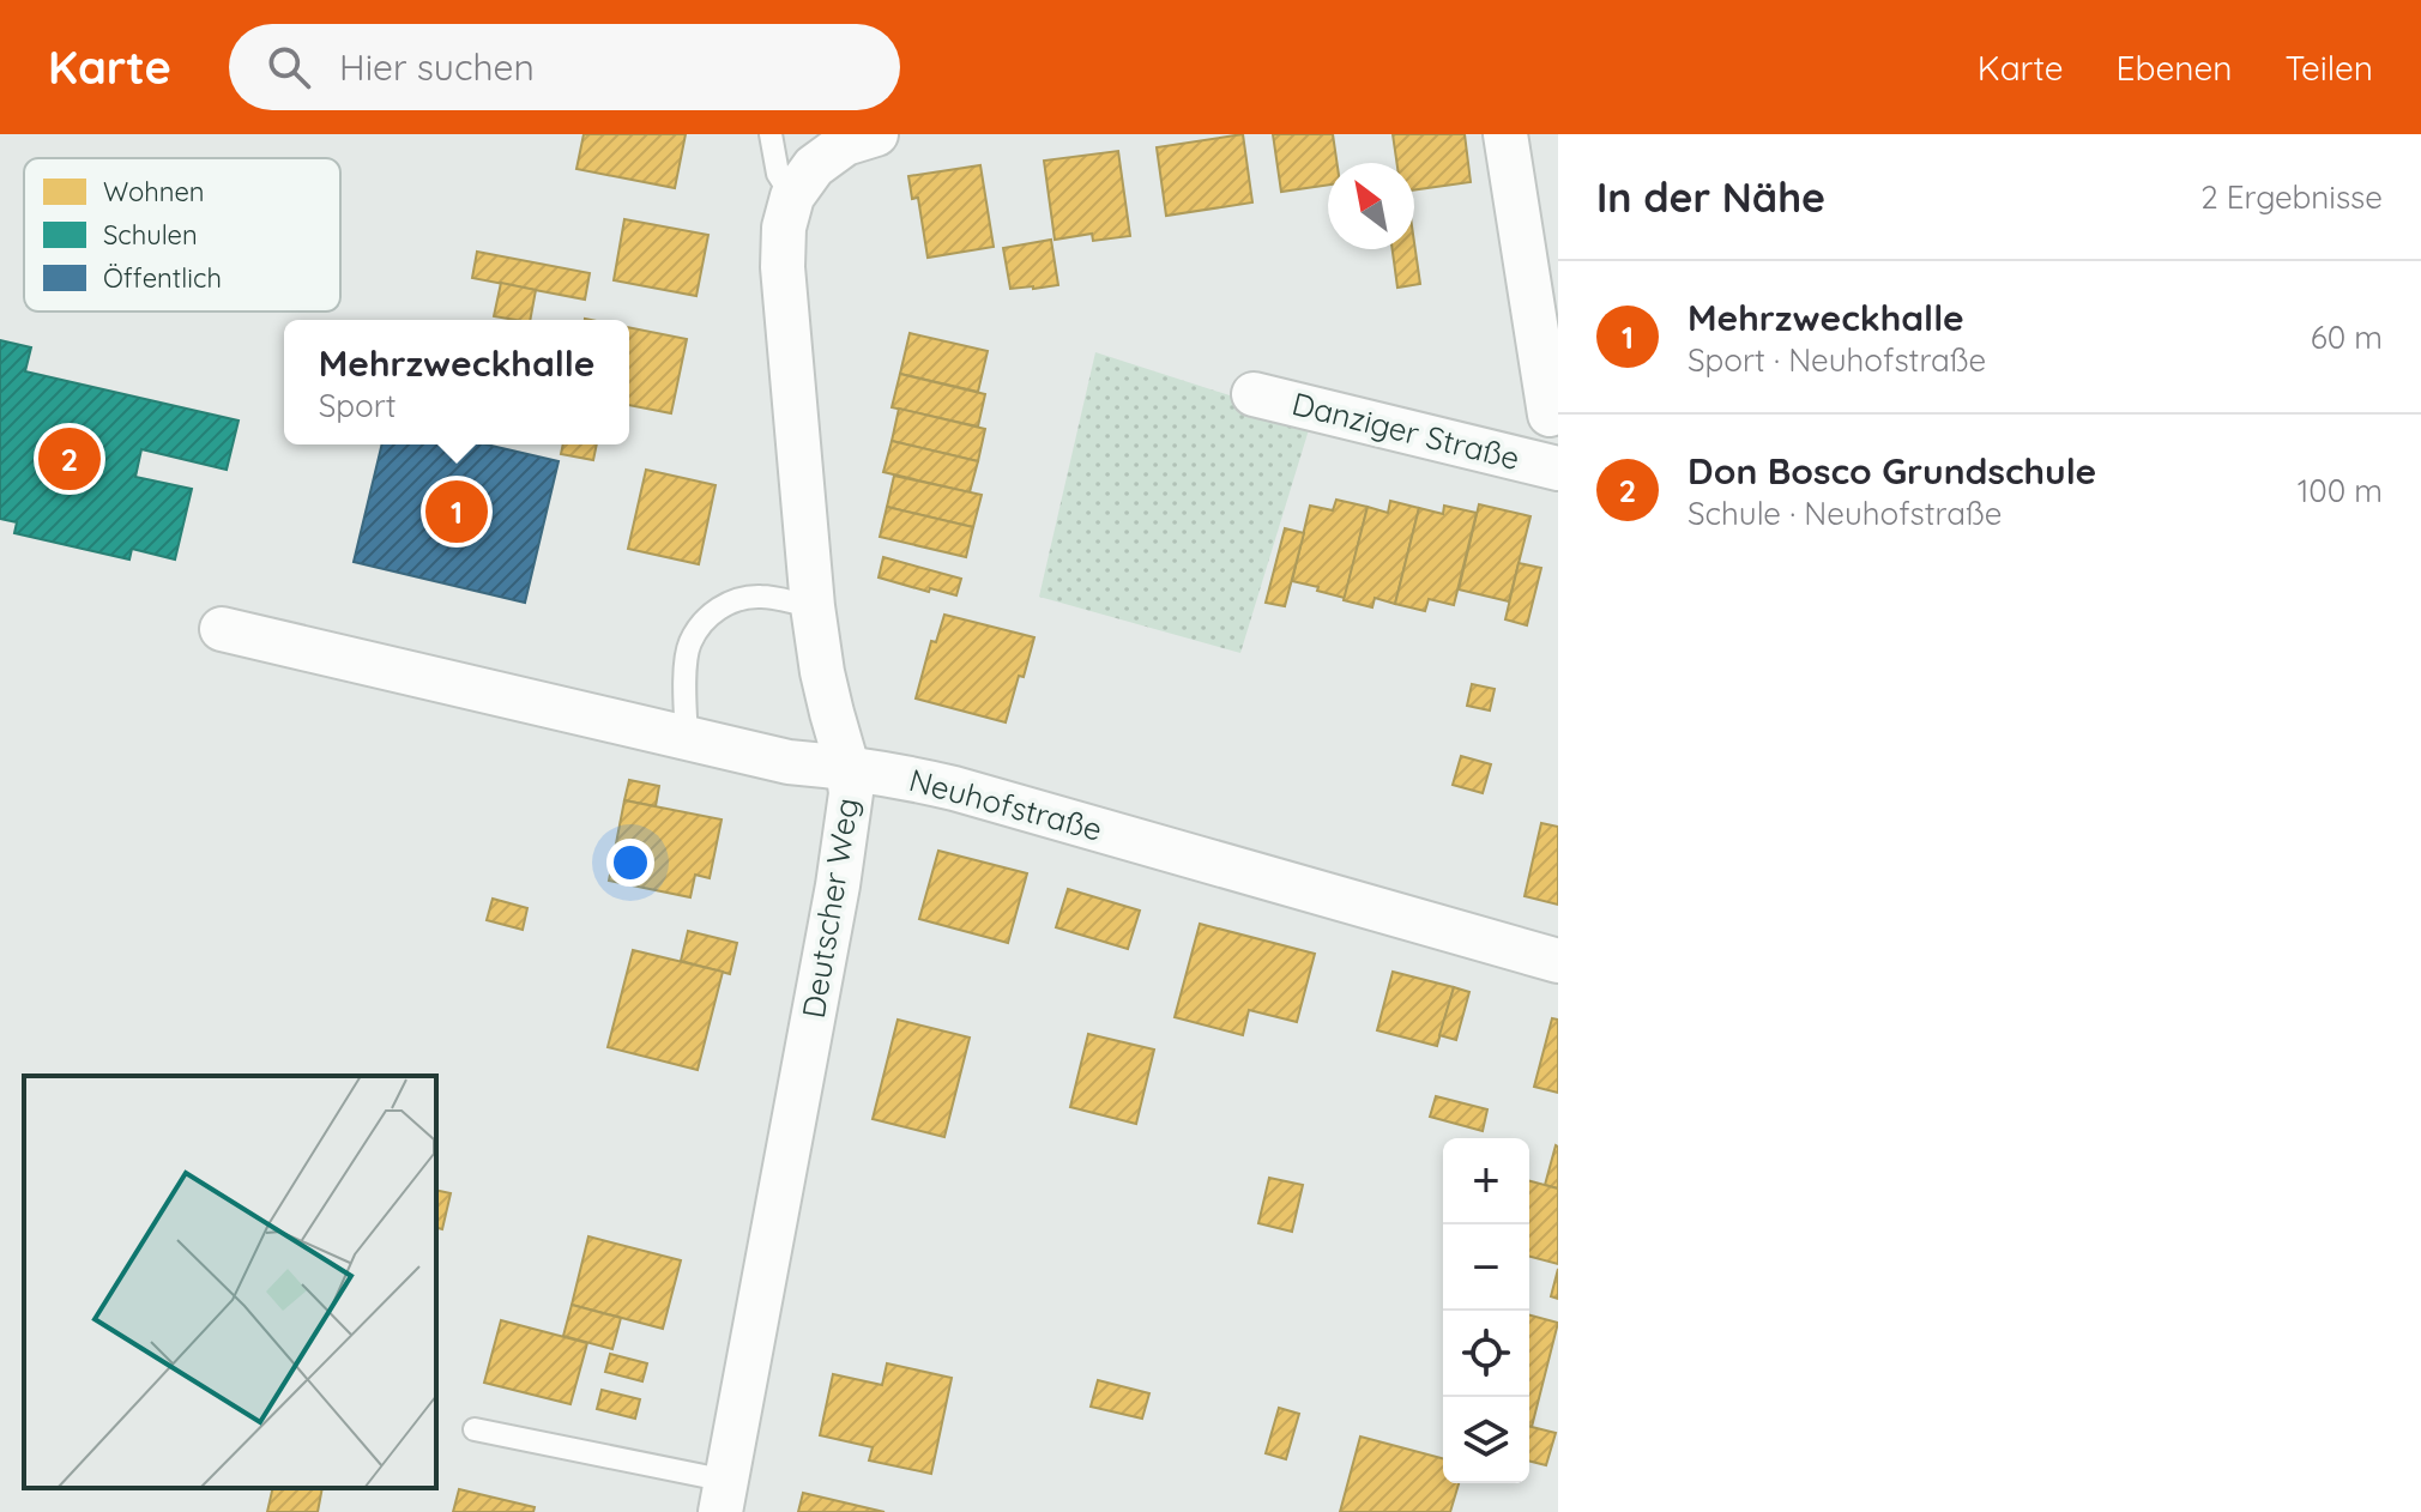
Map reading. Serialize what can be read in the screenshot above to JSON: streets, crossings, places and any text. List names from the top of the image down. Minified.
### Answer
{"streets":{"street":["Danziger Straße","Neuhofstraße","Deutscher Weg"]},"crossings":[["Neuhofstraße","Deutscher Weg"]],"legend":["Wohnen","Schulen","Öffentlich"],"north":"top left","page":{"header":"Karte","search":"Hier suchen","nav":["Karte","Ebenen","Teilen"],"heading":["In der Nähe","2 Ergebnisse"],"list":[{"mark":"1","name":"Mehrzweckhalle","note":"Sport · Neuhofstraße","value":"60 m"},{"mark":"2","name":"Don Bosco Grundschule","note":"Schule · Neuhofstraße","value":"100 m"}],"popup":["Mehrzweckhalle","Sport"],"pins":["2","1"],"map_buttons":["+","−"]}}
